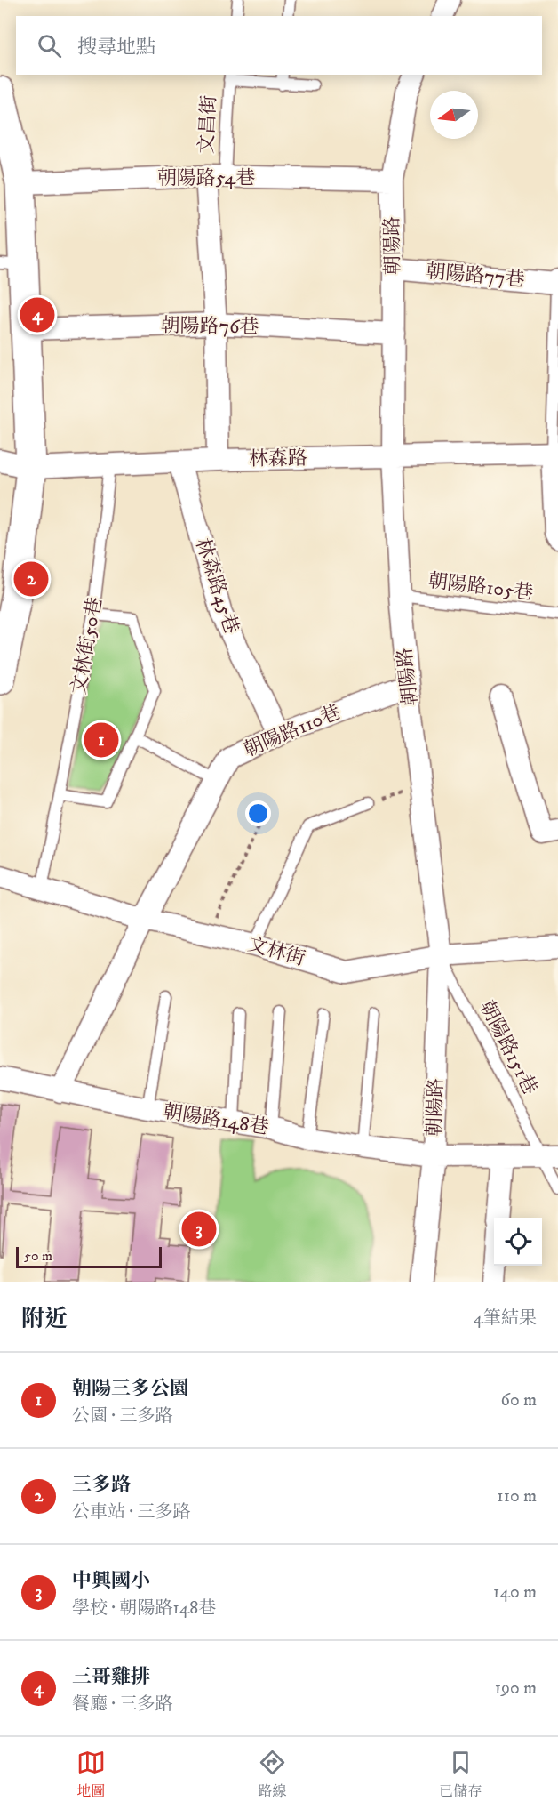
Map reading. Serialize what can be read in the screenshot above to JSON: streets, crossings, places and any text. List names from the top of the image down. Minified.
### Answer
{"streets":{"street":["朝陽路54巷","朝陽路","朝陽路77巷","朝陽路76巷","林森路","林森路45巷","朝陽路110巷","文林街","朝陽路148巷"],"lane":["文昌街","朝陽路105巷","文林街50巷","朝陽路151巷"]},"crossings":[["文昌街","朝陽路54巷"],["朝陽路54巷","朝陽路"],["朝陽路","朝陽路77巷"],["朝陽路","朝陽路76巷"],["朝陽路","林森路"],["朝陽路","朝陽路105巷"],["朝陽路","朝陽路110巷"],["朝陽路","文林街"],["朝陽路","朝陽路151巷"],["朝陽路","朝陽路148巷"],["林森路","林森路45巷"],["林森路","文林街50巷"],["林森路45巷","朝陽路110巷"],["文林街50巷","文林街"],["朝陽路110巷","文林街"],["文林街","朝陽路151巷"],["朝陽路151巷","朝陽路148巷"]],"scale_bar":"50 m","north":"left","page":{"search":"搜尋地點","pins":["4","2","1","3"],"scale":"50 m","heading":["附近","4筆結果"],"list":[{"mark":"1","name":"朝陽三多公園","note":"公園 · 三多路","value":"60 m"},{"mark":"2","name":"三多路","note":"公車站 · 三多路","value":"110 m"},{"mark":"3","name":"中興國小","note":"學校 · 朝陽路148巷","value":"140 m"},{"mark":"4","name":"三哥雞排","note":"餐廳 · 三多路","value":"190 m"}],"nav":["地圖","路線","已儲存"]}}
